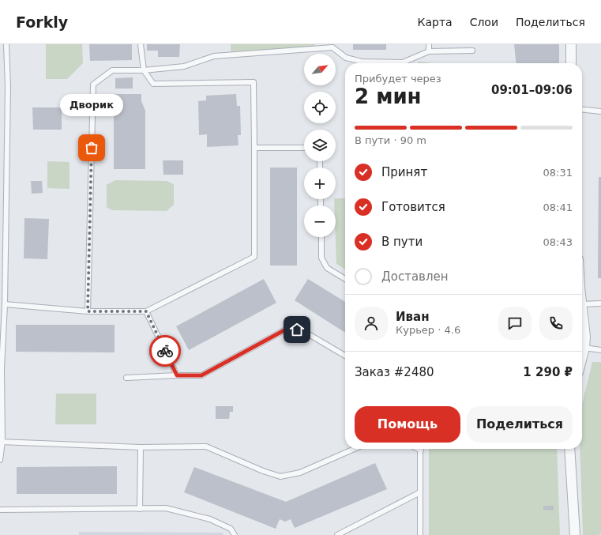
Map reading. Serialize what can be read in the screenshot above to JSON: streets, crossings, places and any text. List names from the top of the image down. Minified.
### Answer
{"places":["Дворик"],"north":"top right","page":{"header":"Forkly","nav":["Карта","Слои","Поделиться"],"map_buttons":["+","−"],"heading":["2 мин","Прибудет через","09:01–09:06"],"panel":["Иван","Курьер · 4.6","Заказ #2480","1 290 ₽"],"bubble":"Дворик","bar":"В пути · 90 m","list":[["Принят","08:31"],["Готовится","08:41"],["В пути","08:43"],"Доставлен"],"buttons":["Помощь","Поделиться"]}}
